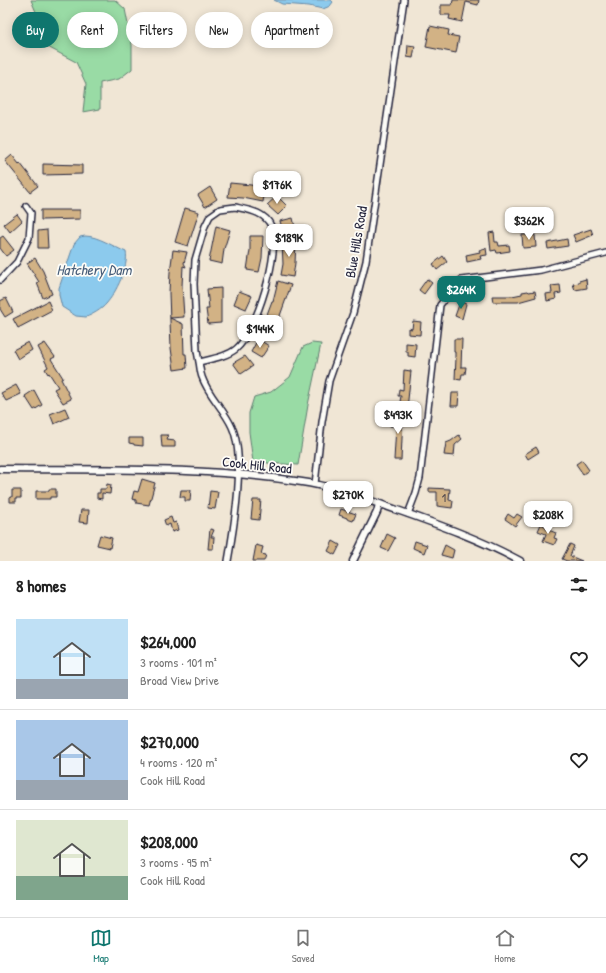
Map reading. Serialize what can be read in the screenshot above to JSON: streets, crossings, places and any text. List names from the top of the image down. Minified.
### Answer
{"streets":{"street":["Blue Hills Road","Cook Hill Road"]},"crossings":[["Blue Hills Road","Cook Hill Road"]],"water":["Hatchery Dam"],"house_numbers":["1"],"page":{"chip":["Buy","Rent","Filters","New","Apartment"],"price":["$176K","$362K","$189K","$264K","$144K","$493K","$270K","$208K"],"heading":"8 homes","list":[{"name":"$264,000","note":"3 rooms · 101 m² · Broad View Drive"},{"name":"$270,000","note":"4 rooms · 120 m² · Cook Hill Road"},{"name":"$208,000","note":"3 rooms · 95 m² · Cook Hill Road"}],"tabs":["Map","Saved","Home"]}}
